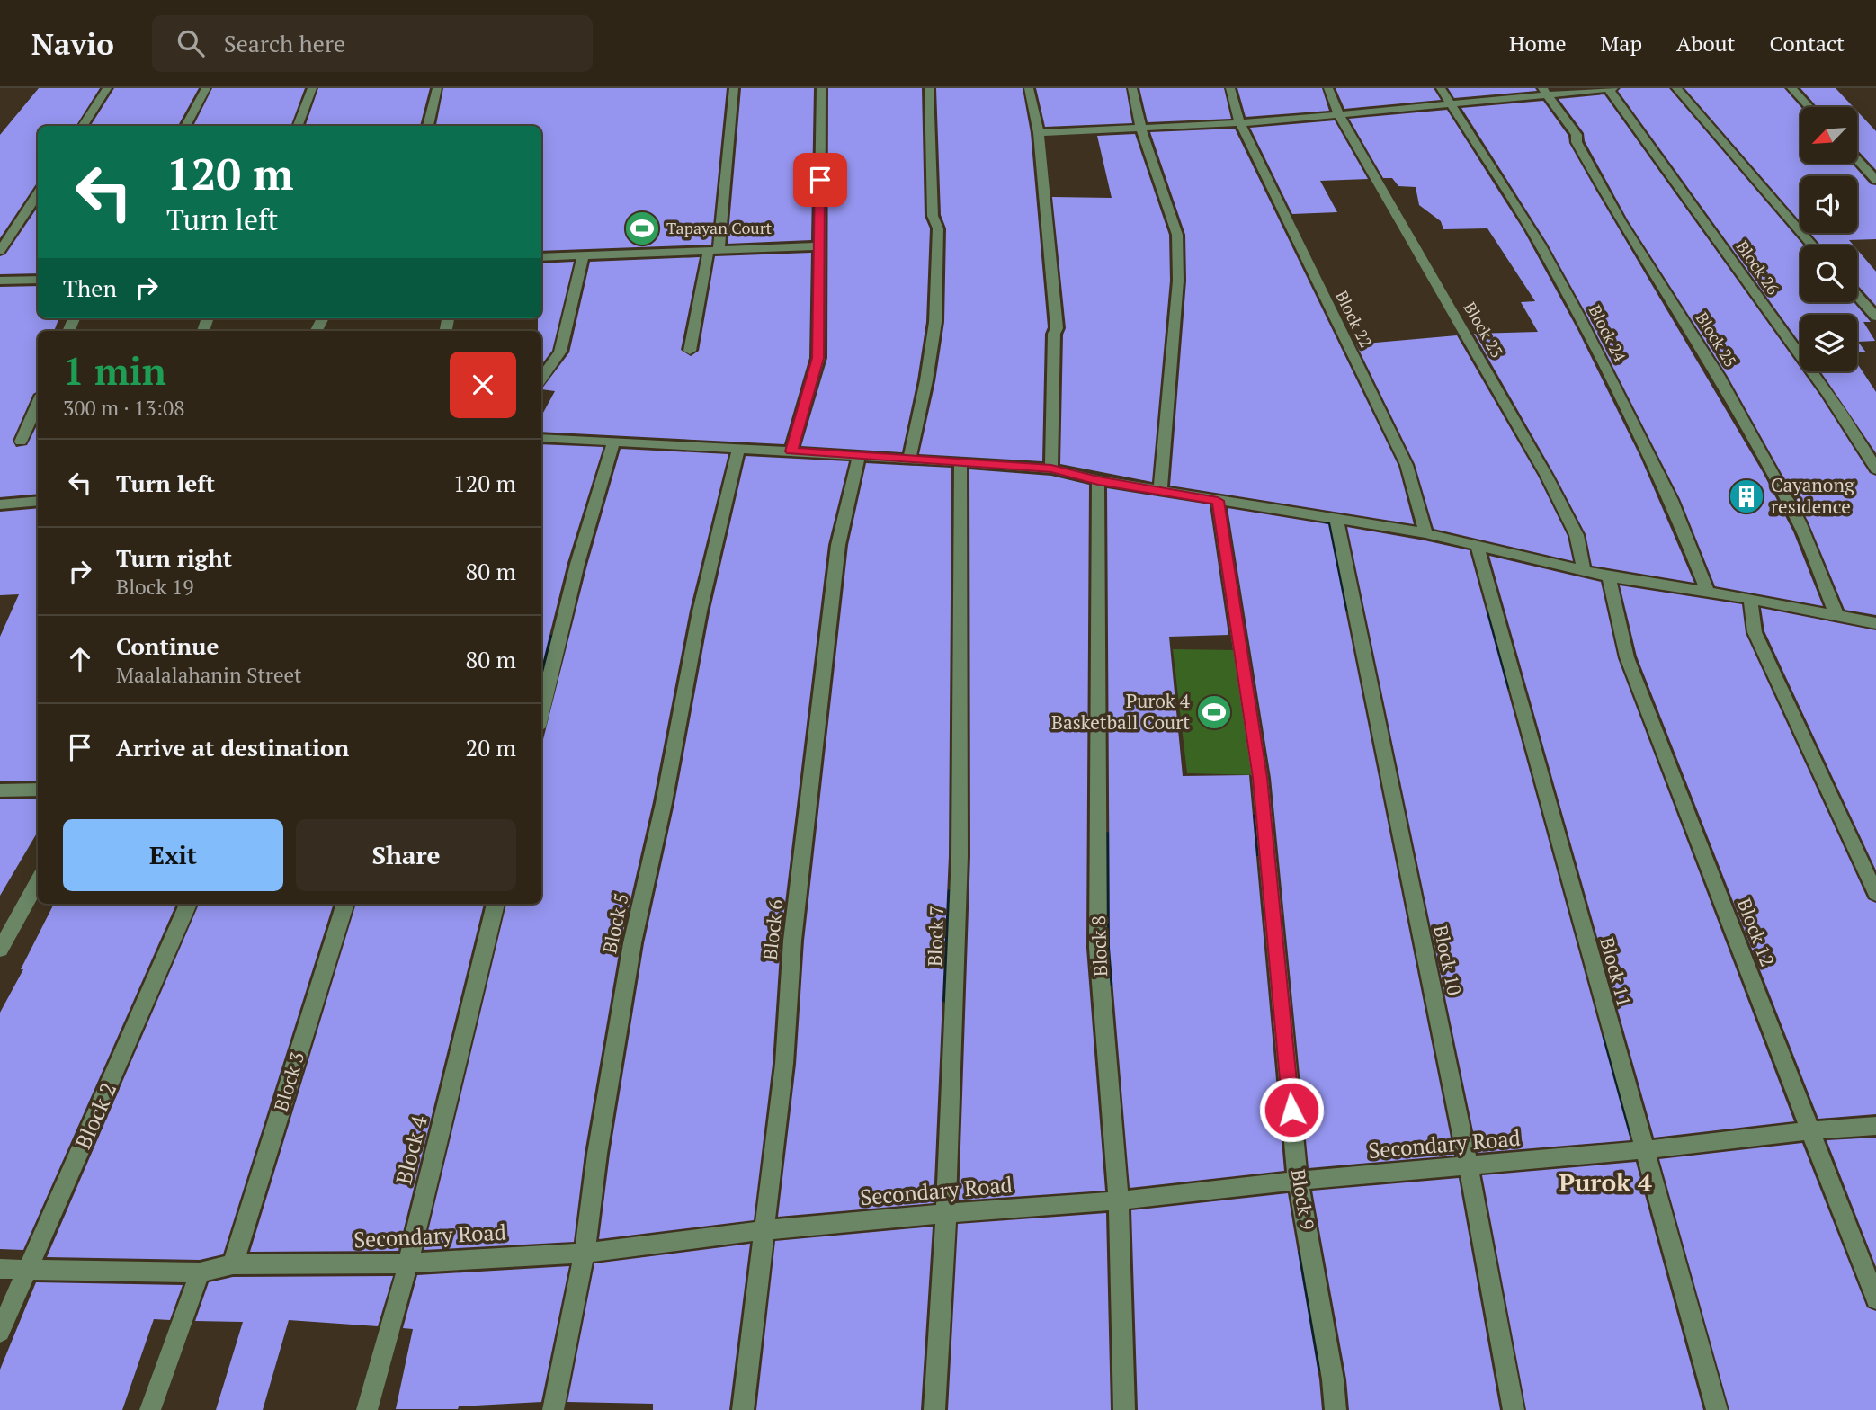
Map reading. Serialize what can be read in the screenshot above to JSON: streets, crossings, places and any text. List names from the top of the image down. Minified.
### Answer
{"streets":{"street":["Block 26","Block 22","Block 23","Block 24","Block 25","Block 5","Block 6","Block 12","Block 7","Block 8","Block 10","Block 11","Block 3","Block 2","Secondary Road","Block 4","Block 9"]},"crossings":[["Block 5","Secondary Road"],["Block 6","Secondary Road"],["Block 12","Secondary Road"],["Block 7","Secondary Road"],["Block 8","Secondary Road"],["Block 10","Secondary Road"],["Block 11","Secondary Road"],["Block 3","Secondary Road"],["Block 2","Secondary Road"],["Secondary Road","Block 4"],["Secondary Road","Block 9"]],"districts":["Purok 4"],"places":{"sports":["Tapayan Court","Purok 4 Basketball Court"],"building":["Cayanong residence"]},"north":"bottom left","page":{"header":"Navio","search":"Search here","nav":["Home","Map","About","Contact"],"turn":["120 m","Turn left"],"then":"Then","heading":["1 min","300 m · 13:08"],"list":[{"name":"Turn left","value":"120 m"},{"name":"Turn right","note":"Block 19","value":"80 m"},{"name":"Continue","note":"Maalalahanin Street","value":"80 m"},{"name":"Arrive at destination","value":"20 m"}],"buttons":["Exit","Share"]}}
